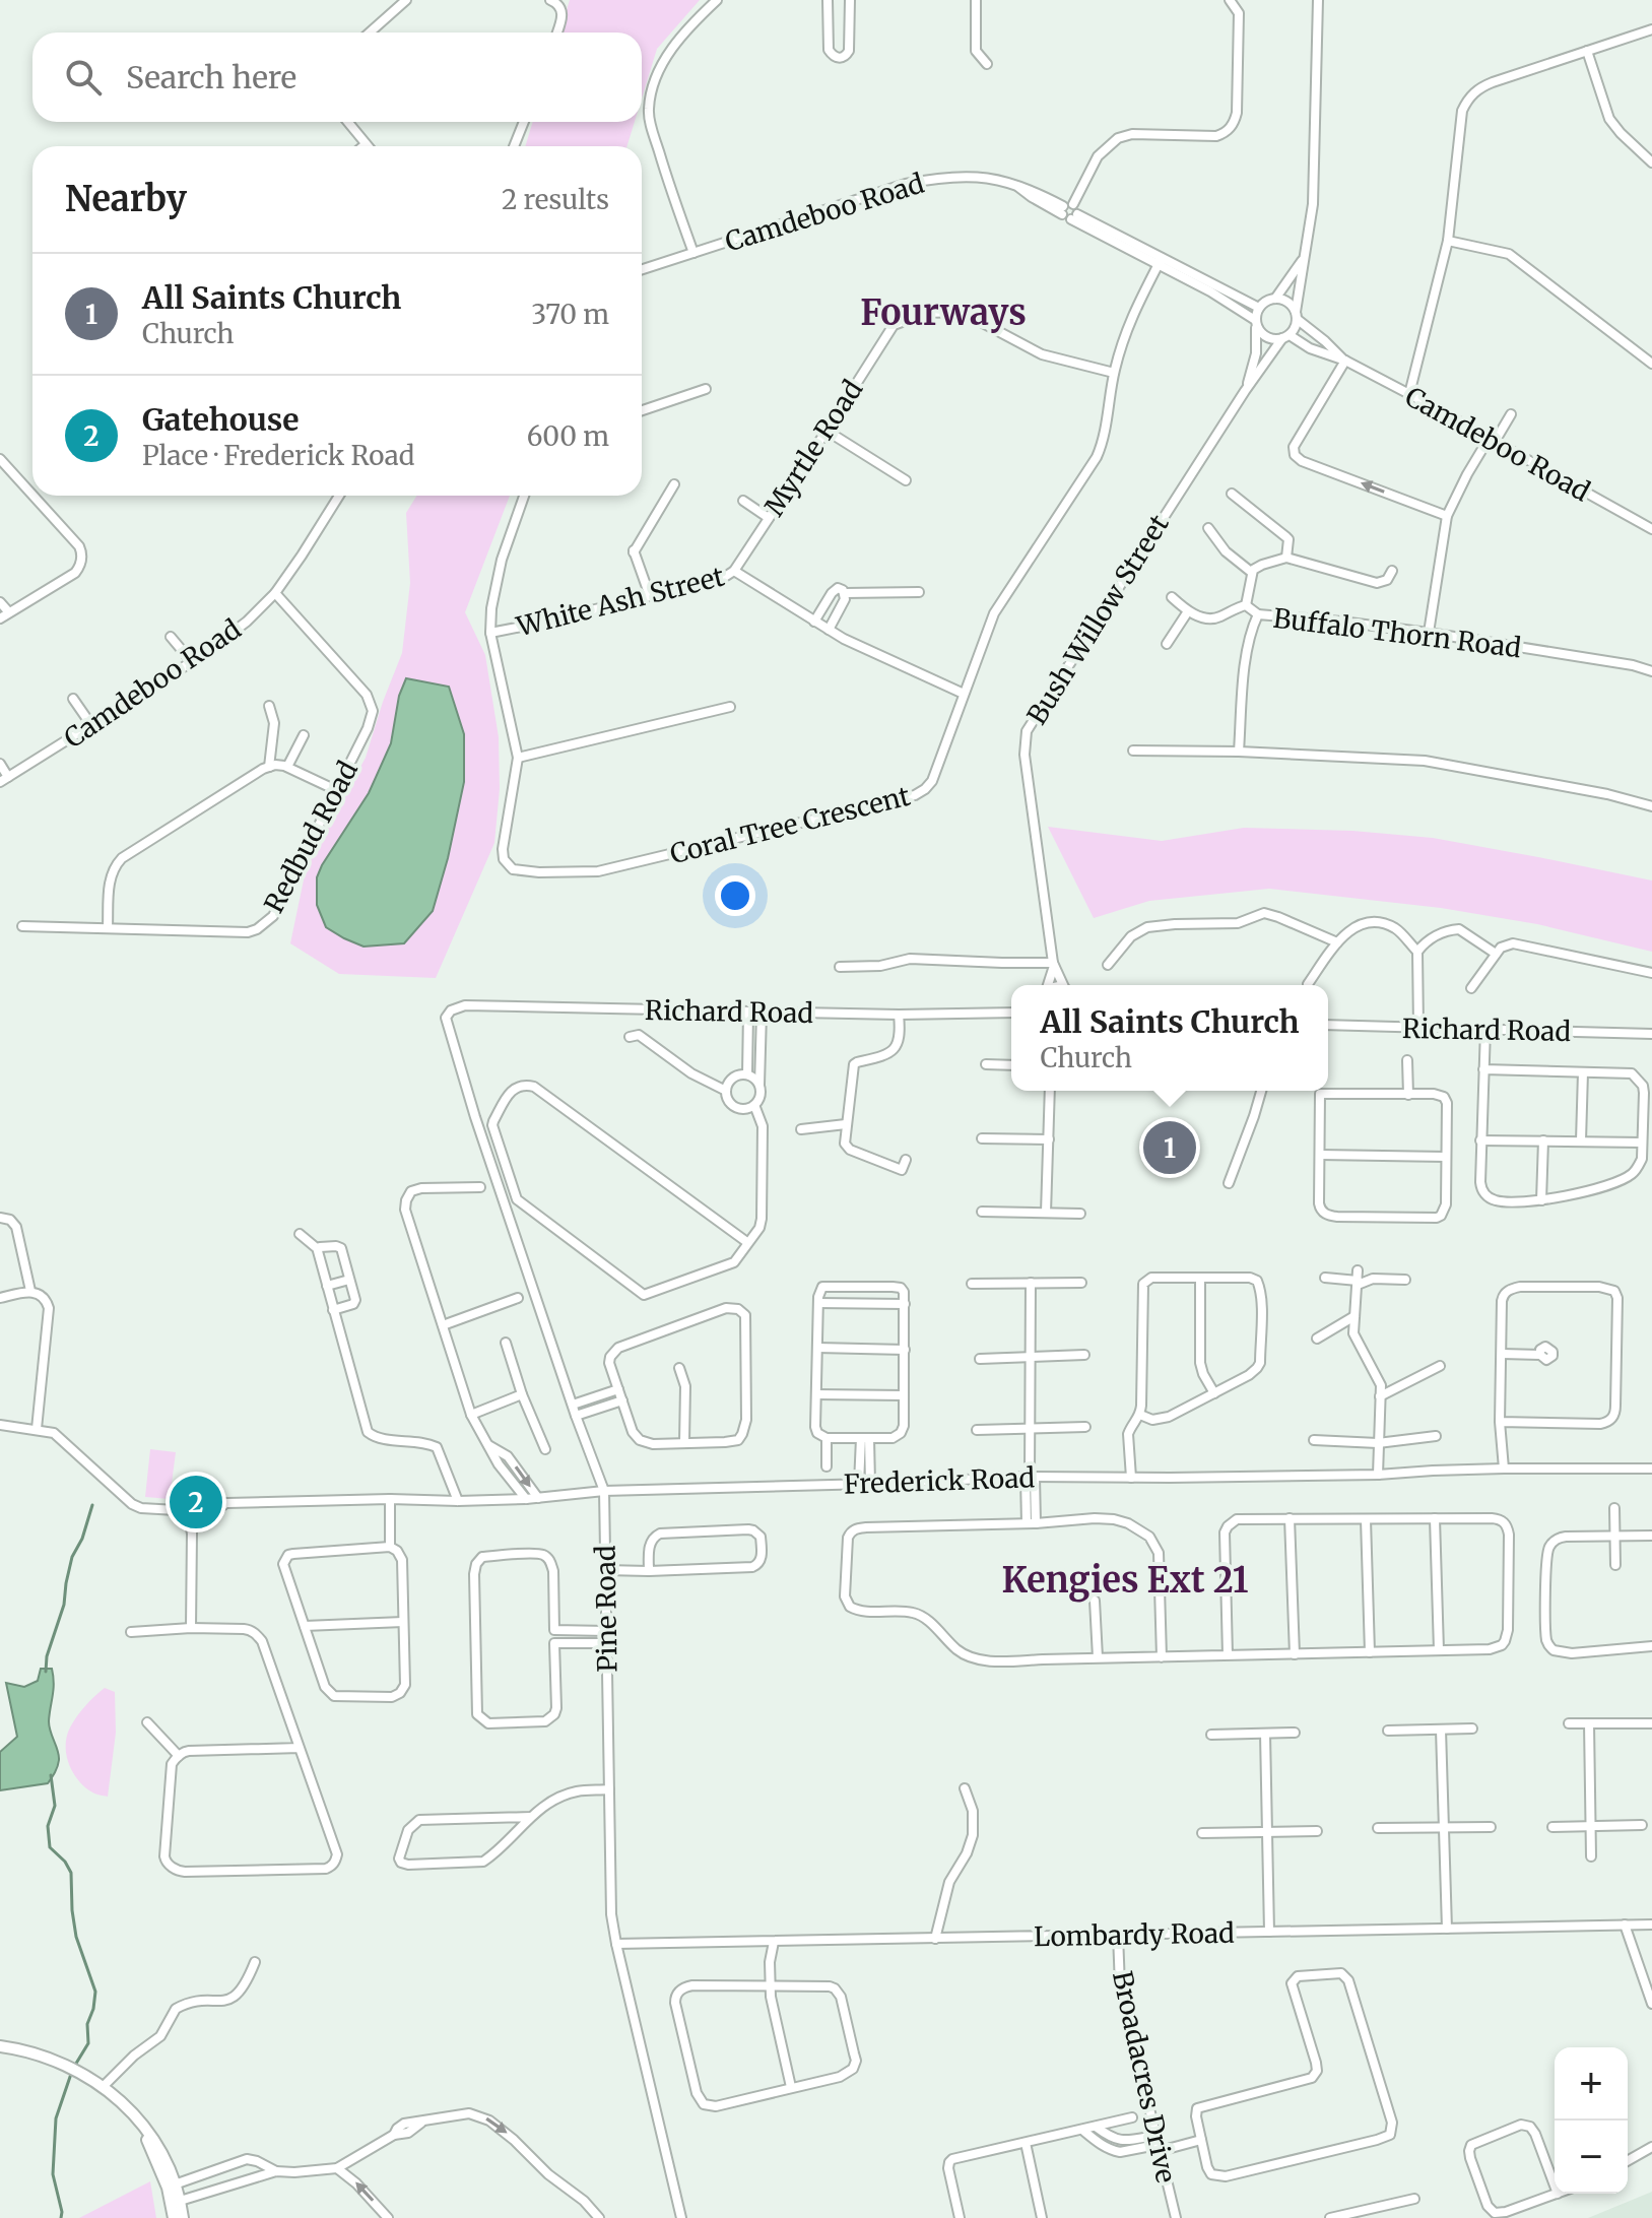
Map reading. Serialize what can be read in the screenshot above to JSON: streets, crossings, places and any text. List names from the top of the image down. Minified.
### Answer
{"streets":{"street":["Camdeboo Road","Myrtle Road","White Ash Street","Bush Willow Street","Buffalo Thorn Road","Coral Tree Crescent","Redbud Road","Richard Road","Frederick Road","Pine Road","Lombardy Road","Broadacres Drive"]},"crossings":[["Camdeboo Road","Bush Willow Street"],["Camdeboo Road","Redbud Road"],["Myrtle Road","White Ash Street"],["Myrtle Road","Coral Tree Crescent"],["White Ash Street","Coral Tree Crescent"],["Richard Road","Pine Road"],["Frederick Road","Pine Road"],["Pine Road","Lombardy Road"],["Lombardy Road","Broadacres Drive"]],"districts":["Fourways","Kengies Ext 21"],"page":{"search":"Search here","heading":["Nearby","2 results"],"list":[{"mark":"1","name":"All Saints Church","note":"Church","value":"370 m"},{"mark":"2","name":"Gatehouse","note":"Place · Frederick Road","value":"600 m"}],"popup":["All Saints Church","Church"],"pins":["1","2"],"map_buttons":["+","−"]}}
